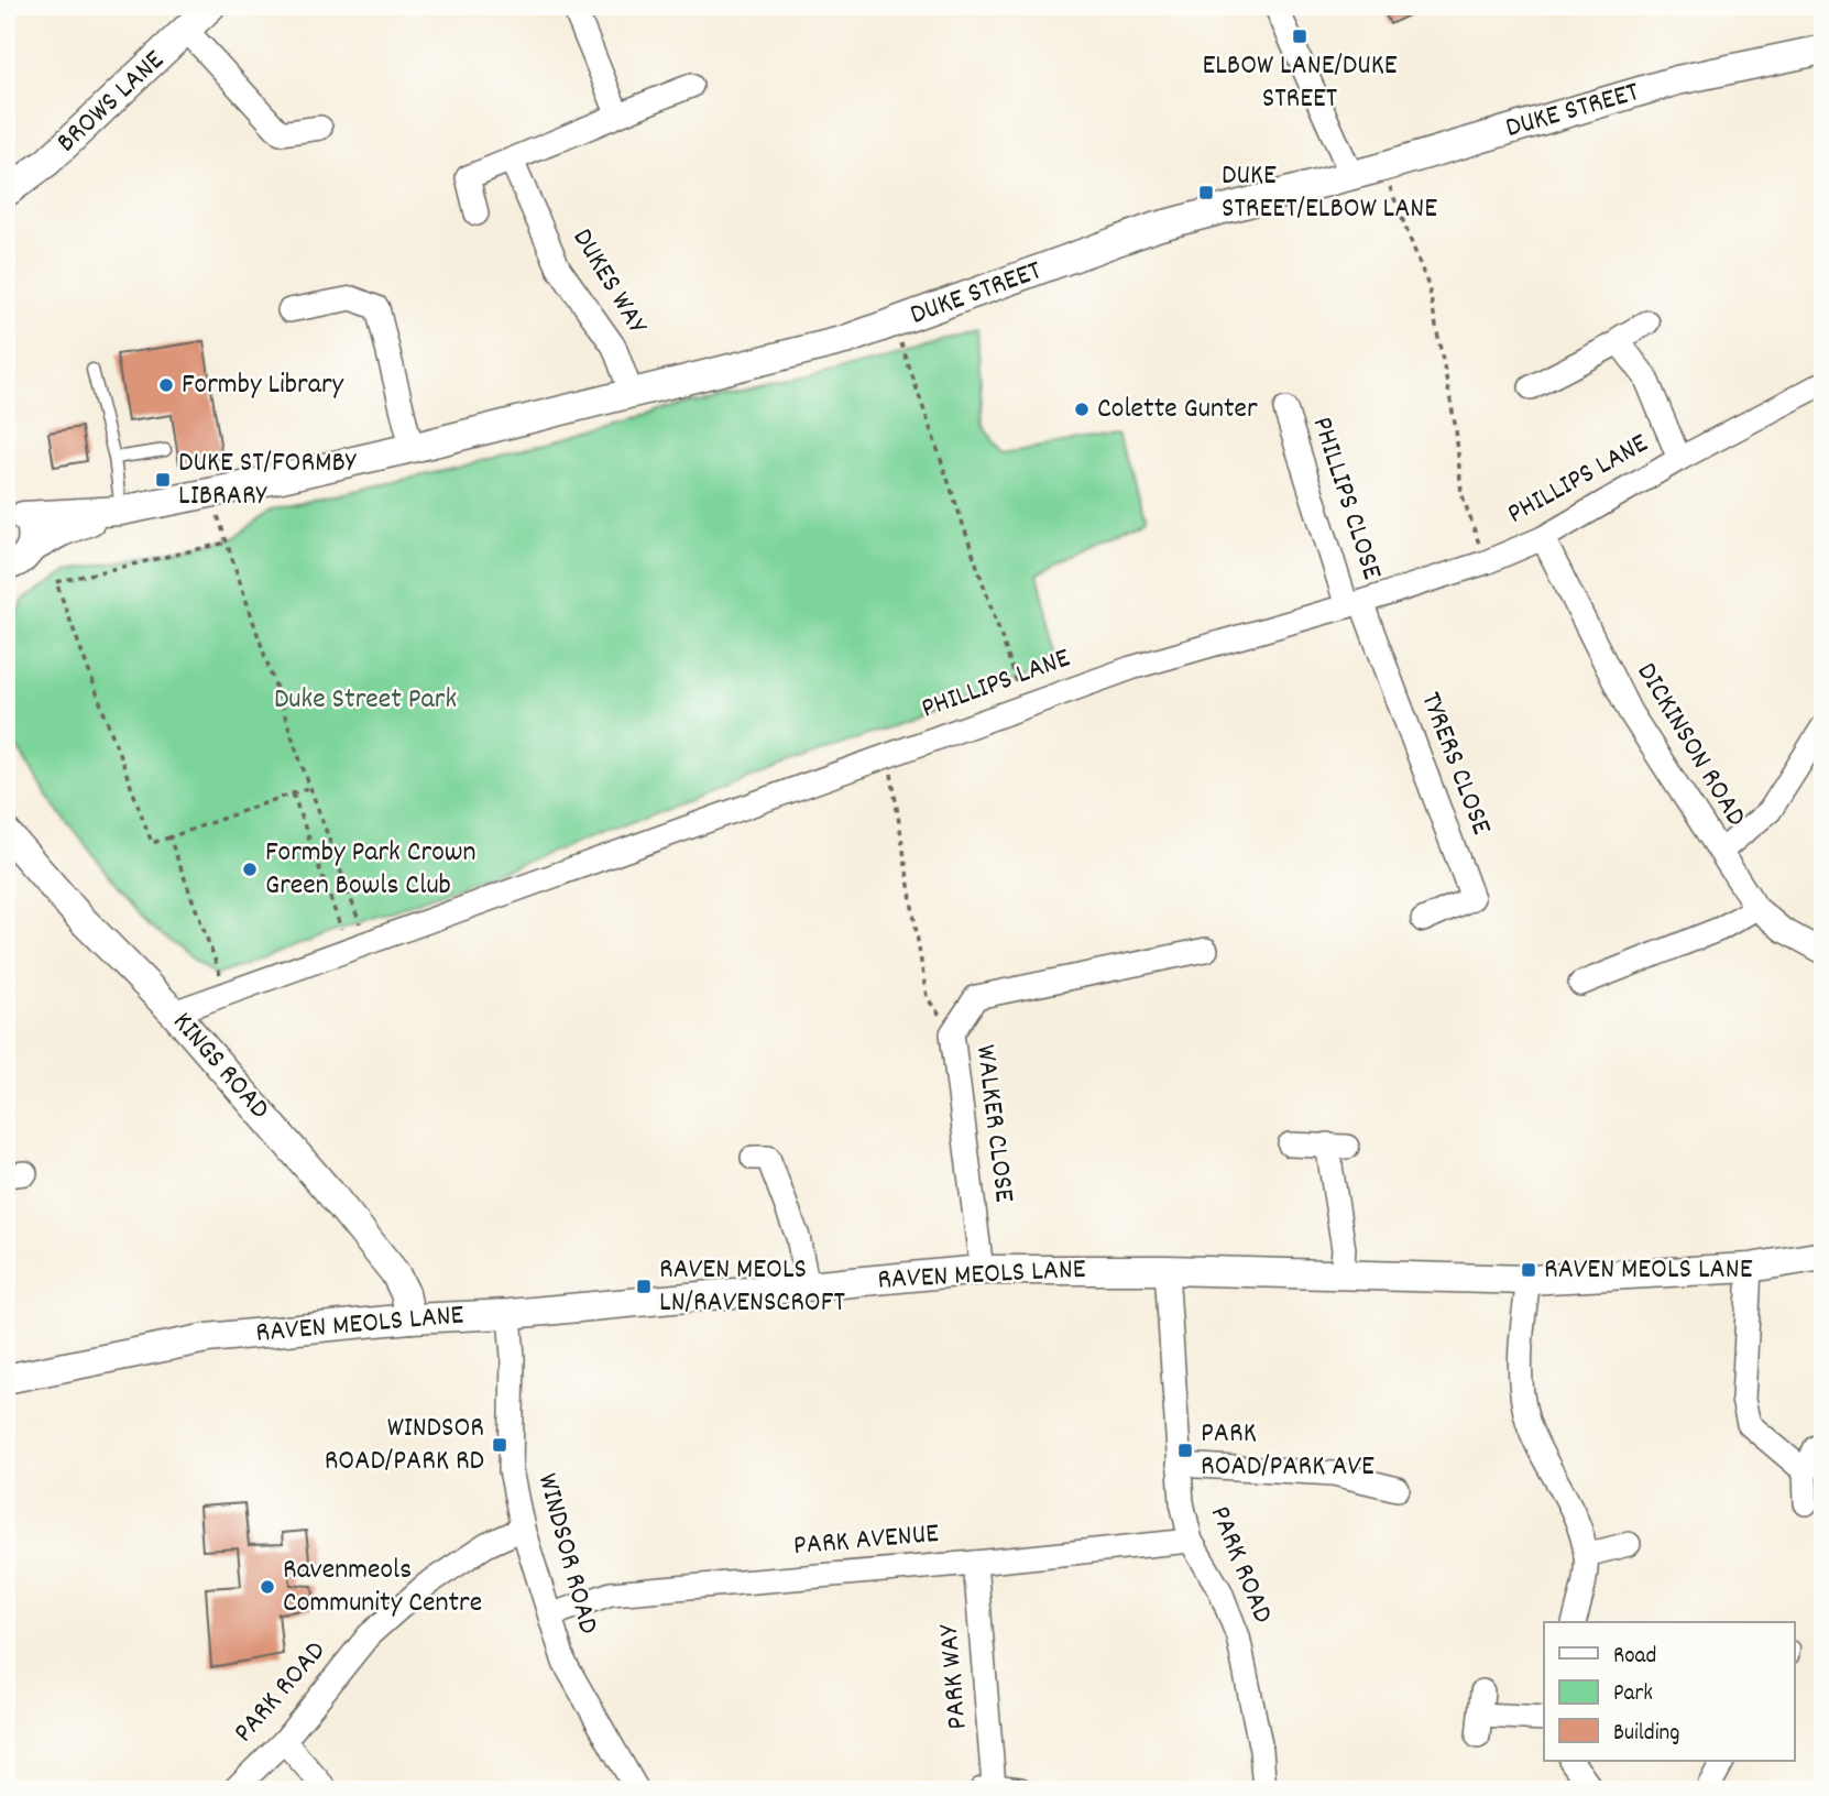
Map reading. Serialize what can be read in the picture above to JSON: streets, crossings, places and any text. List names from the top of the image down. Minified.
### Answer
{"streets":{"street":["BROWS LANE","DUKE STREET","DUKES WAY","PHILLIPS LANE","PHILLIPS CLOSE","DICKINSON ROAD","TYRERS CLOSE","KINGS ROAD","WALKER CLOSE","RAVEN MEOLS LANE","PARK AVENUE","WINDSOR ROAD","PARK ROAD","PARK WAY"]},"crossings":[["DUKE STREET","DUKES WAY"],["PHILLIPS LANE","PHILLIPS CLOSE"],["PHILLIPS LANE","DICKINSON ROAD"],["PHILLIPS LANE","TYRERS CLOSE"],["PHILLIPS LANE","KINGS ROAD"],["PHILLIPS CLOSE","TYRERS CLOSE"],["KINGS ROAD","RAVEN MEOLS LANE"],["WALKER CLOSE","RAVEN MEOLS LANE"],["RAVEN MEOLS LANE","WINDSOR ROAD"],["RAVEN MEOLS LANE","PARK ROAD"],["PARK AVENUE","WINDSOR ROAD"],["PARK AVENUE","PARK ROAD"],["PARK AVENUE","PARK WAY"],["WINDSOR ROAD","PARK ROAD"]],"parks":["Duke Street Park"],"places":{"transit":["ELBOW LANE/DUKE STREET","DUKE STREET/ELBOW LANE","DUKE ST/FORMBY LIBRARY","RAVEN MEOLS LANE","RAVEN MEOLS LN/RAVENSCROFT","WINDSOR ROAD/PARK RD","PARK ROAD/PARK AVE"],"other":["Formby Library","Colette Gunter","Formby Park Crown Green Bowls Club","Ravenmeols Community Centre"]},"legend":["Road","Park","Building"]}
